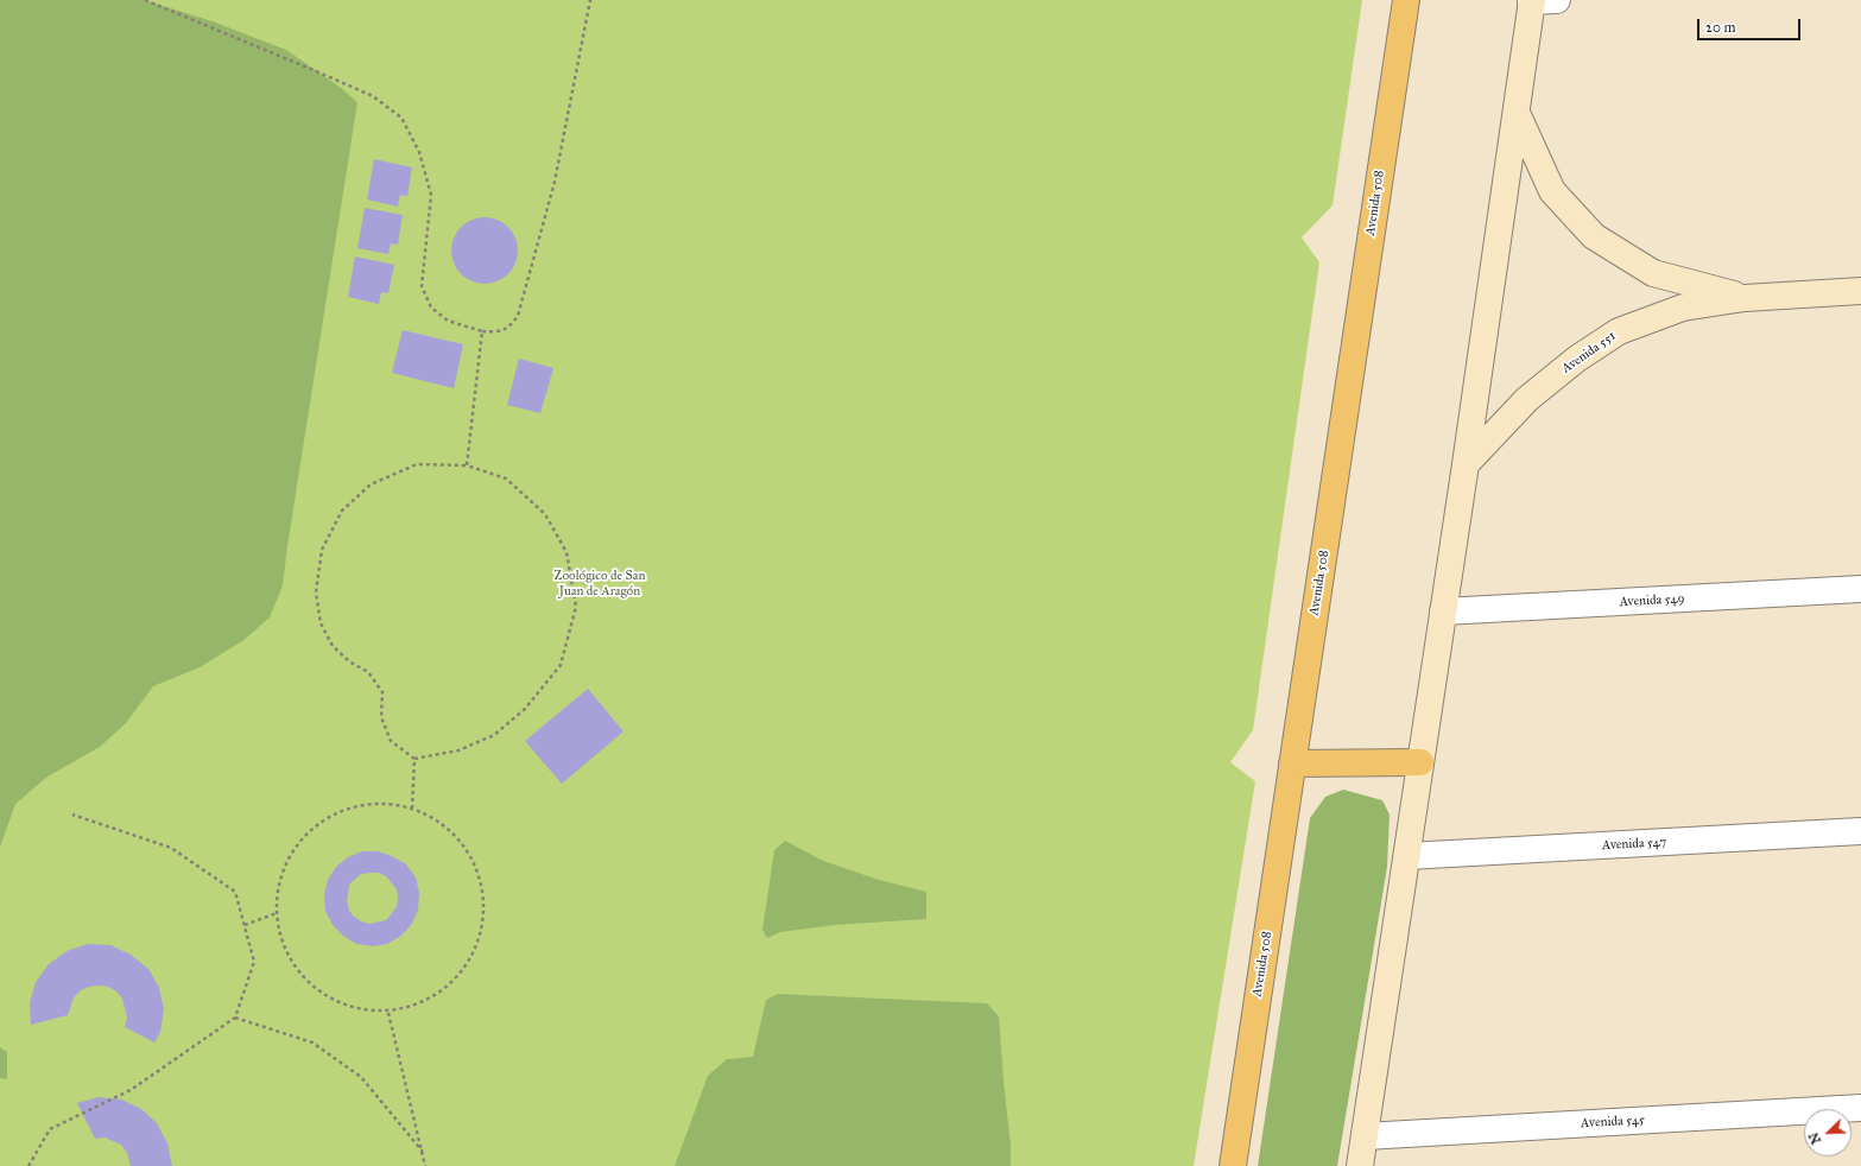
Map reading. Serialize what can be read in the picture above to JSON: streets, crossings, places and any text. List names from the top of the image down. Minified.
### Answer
{"streets":{"main road":["Avenida 508"],"street":["Avenida 551","Avenida 549","Avenida 547","Avenida 545"]},"parks":["Zoológico de San Juan de Aragón"],"scale_bar":"20 m","north":"bottom left"}
